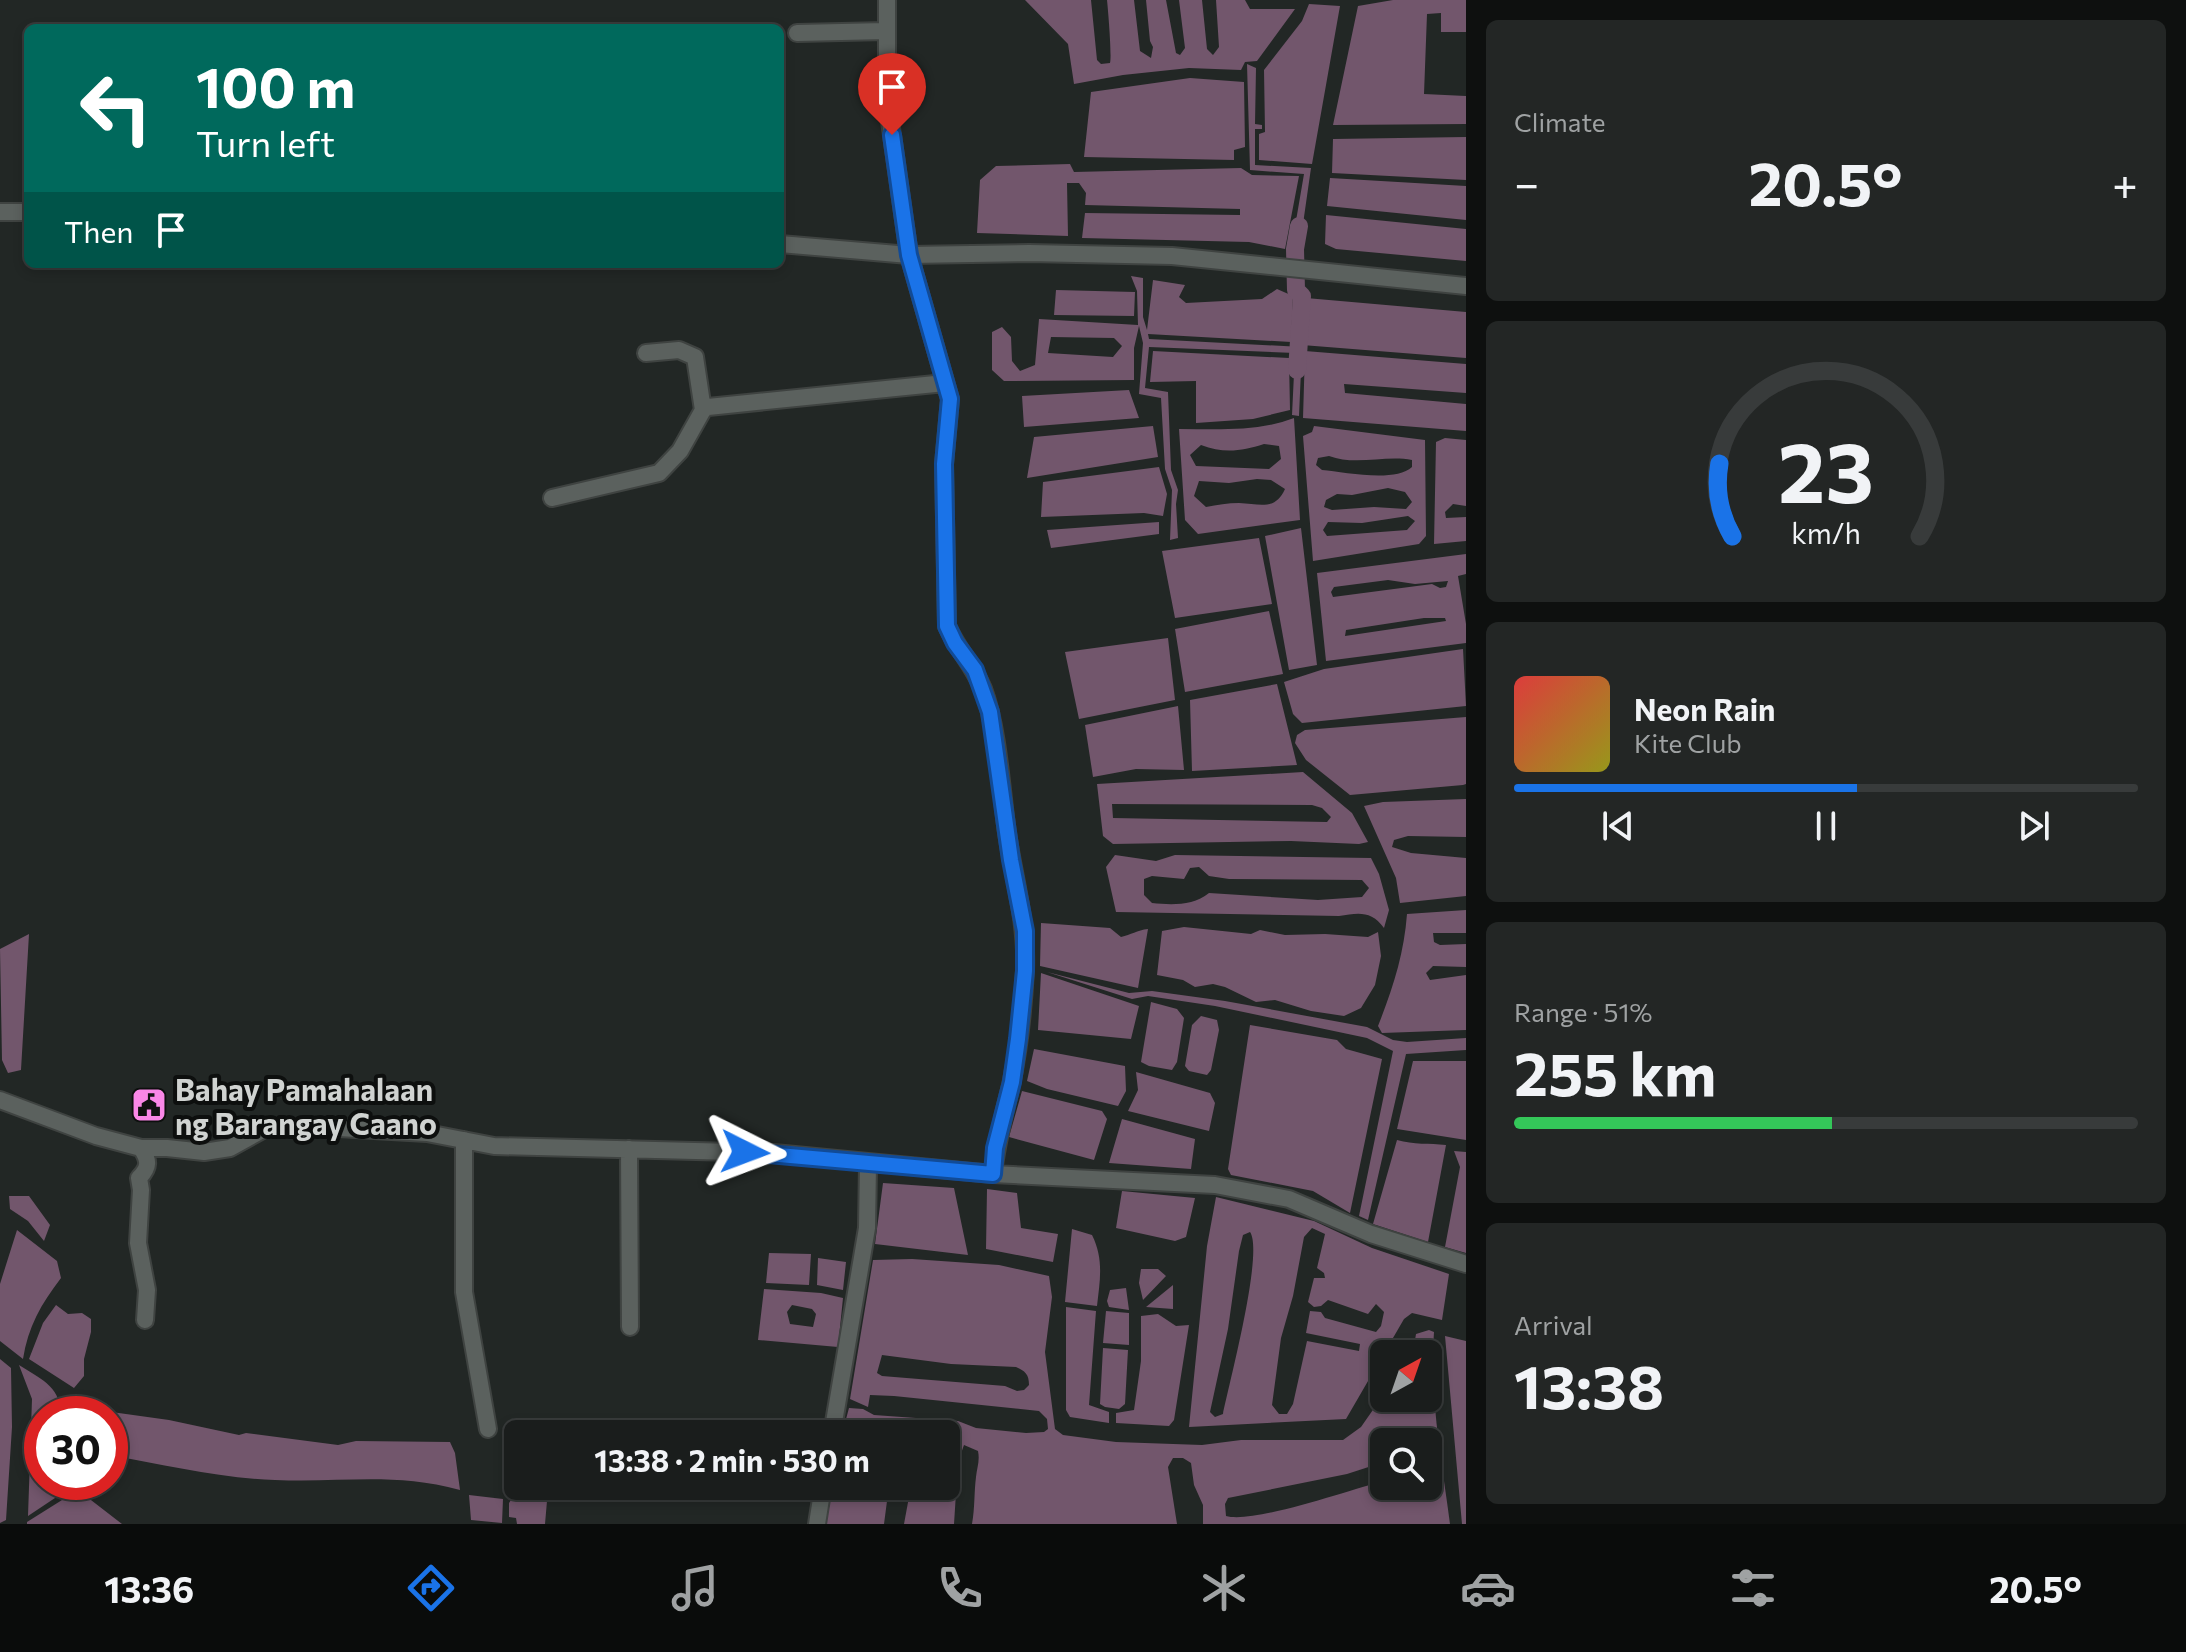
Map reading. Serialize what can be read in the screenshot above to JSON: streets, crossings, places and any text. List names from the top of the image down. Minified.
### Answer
{"places":{"public building":["Bahay Pamahalaan ng Barangay Caano"]},"north":"top right","page":{"tile":["Climate",["Range · 51%","255 km"],["Arrival","13:38"]],"turn":["100 m","Turn left"],"heat":["−","20.5°","+"],"then":"Then","song":["Neon Rain","Kite Club"],"limit":"30","trip":"13:38 · 2 min · 530 m","tabs":["13:36","20.5°"],"gauge":["23","km/h"]}}
